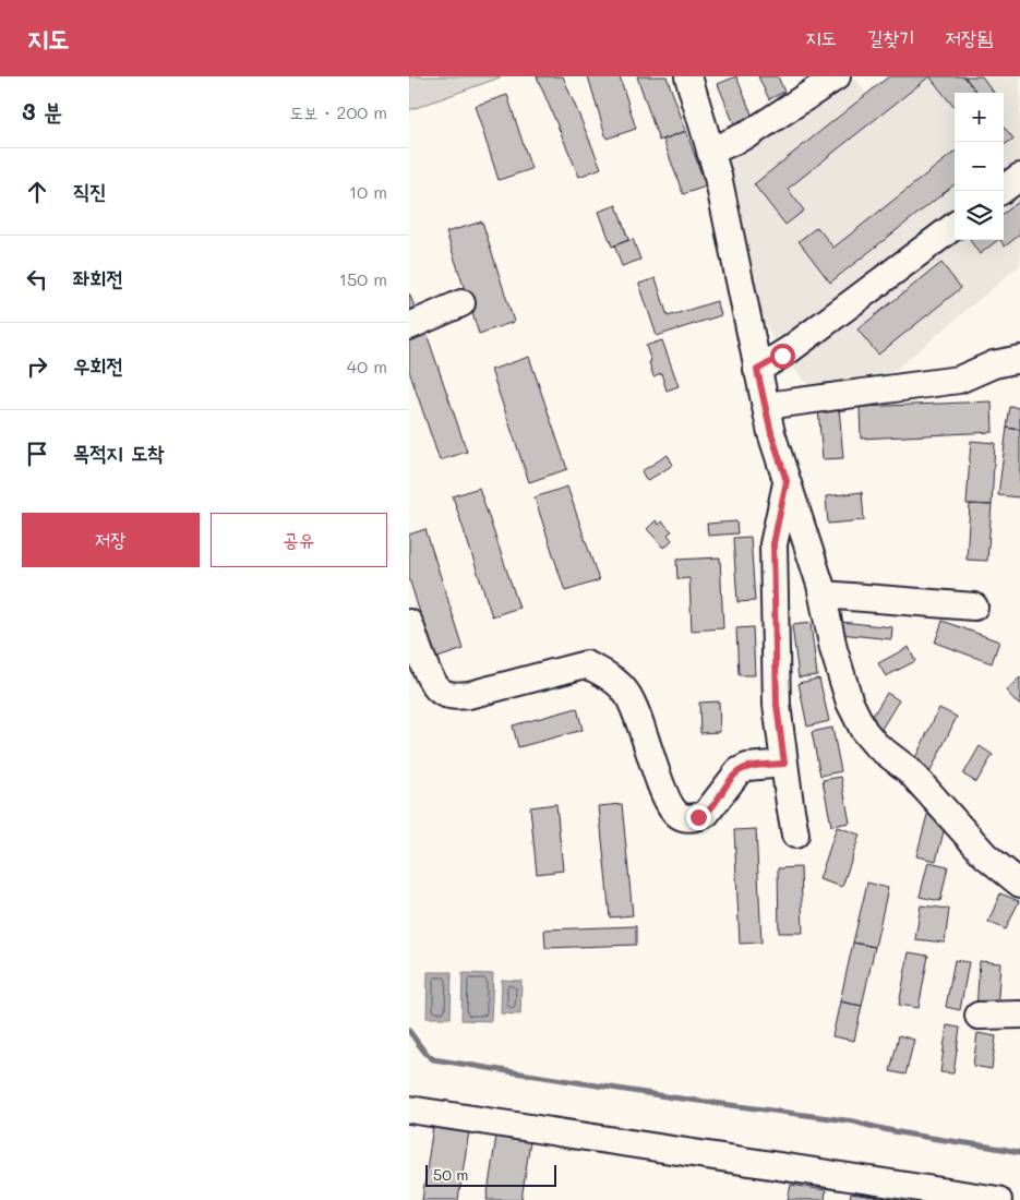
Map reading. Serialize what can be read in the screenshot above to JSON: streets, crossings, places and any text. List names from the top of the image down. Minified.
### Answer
{"scale_bar":"50 m","page":{"header":"지도","nav":["지도","길찾기","저장됨"],"heading":["3 분","도보 · 200 m"],"map_buttons":["+","−"],"list":[["직진","10 m"],["좌회전","150 m"],["우회전","40 m"],"목적지 도착"],"buttons":["저장","공유"],"scale":"50 m"}}
